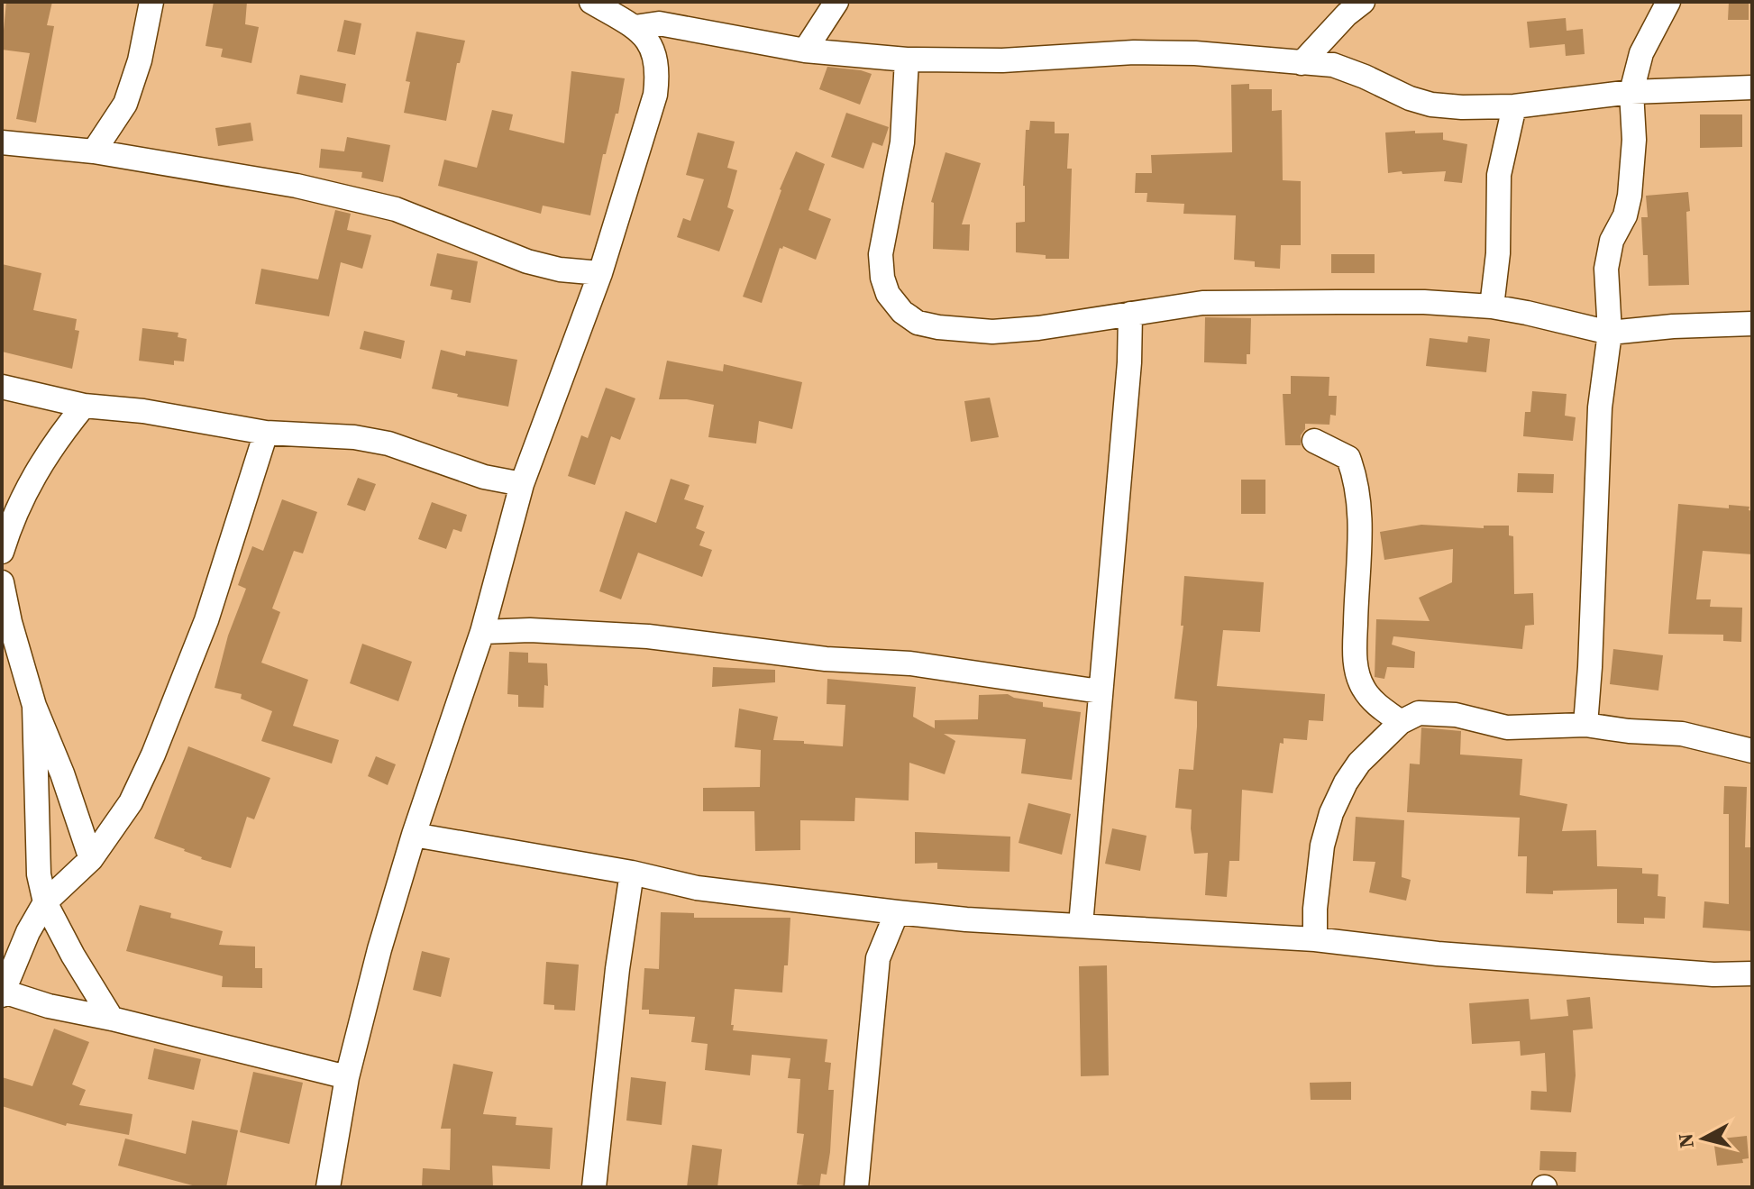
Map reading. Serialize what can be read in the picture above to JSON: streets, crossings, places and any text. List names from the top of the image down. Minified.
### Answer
{"north":"left"}
